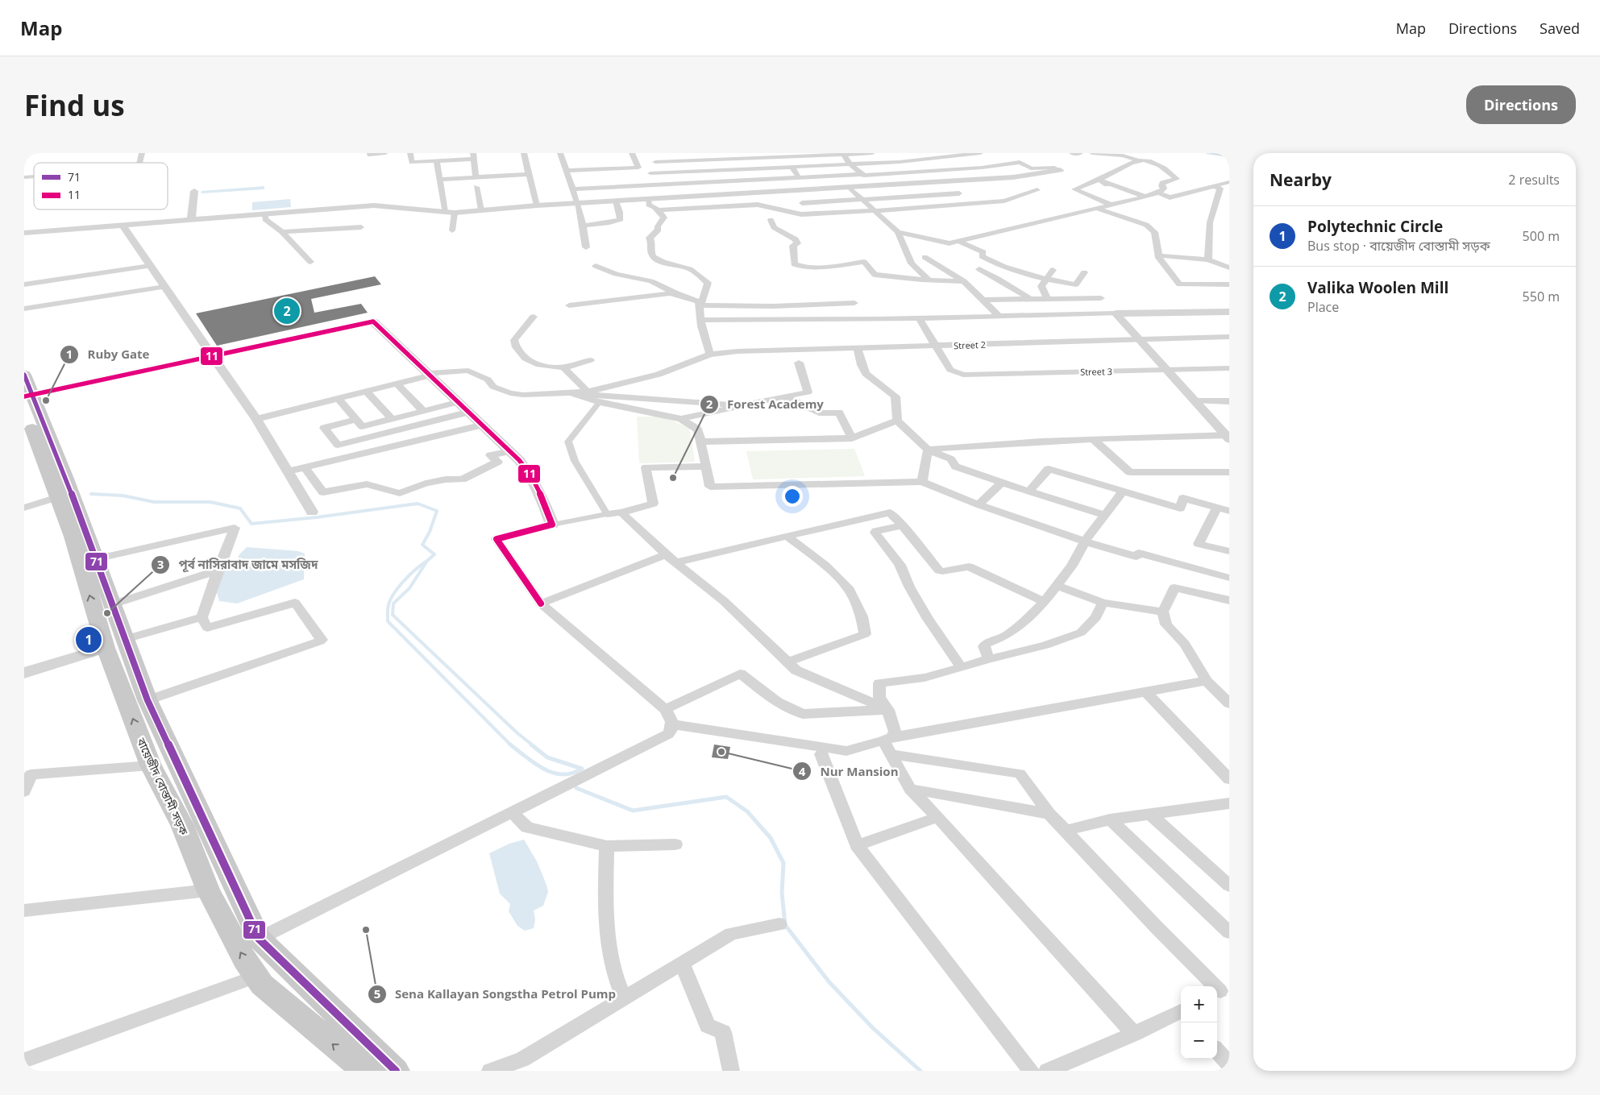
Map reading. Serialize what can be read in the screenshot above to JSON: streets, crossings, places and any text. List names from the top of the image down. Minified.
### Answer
{"streets":{"main road":["বায়েজীদ বোস্তামী সড়ক"],"street":["Street 2","Street 3"]},"crossings":[["Street 2","Street 3"]],"places":["Ruby Gate","Forest Academy","পূর্ব নাসিরাবাদ জামে মসজিদ","Nur Mansion","Sena Kallayan Songstha Petrol Pump"],"lines":["transit line 11","transit line 71"],"legend":["71","11"],"page":{"header":"Map","nav":["Map","Directions","Saved"],"buttons":"Directions","title":"Find us","heading":["Nearby","2 results"],"list":[{"mark":"1","name":"Polytechnic Circle","note":"Bus stop · বায়েজীদ বোস্তামী সড়ক","value":"500 m"},{"mark":"2","name":"Valika Woolen Mill","note":"Place","value":"550 m"}],"pins":["2","1"],"map_buttons":["+","−"]}}
